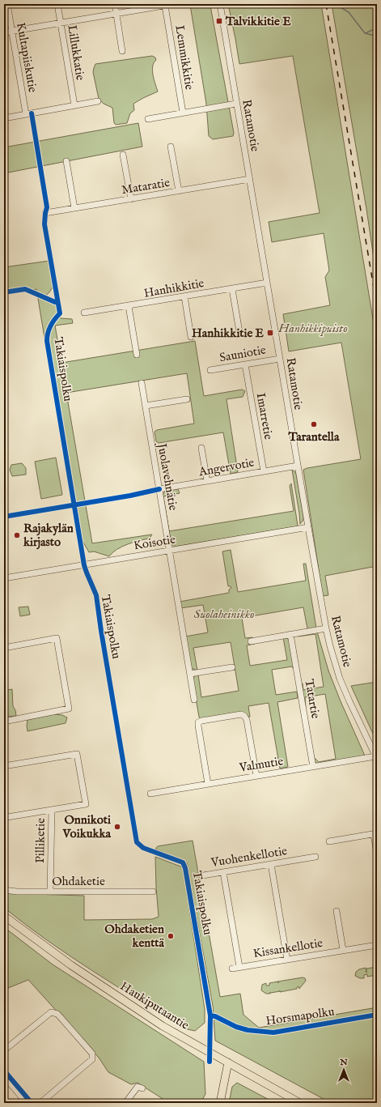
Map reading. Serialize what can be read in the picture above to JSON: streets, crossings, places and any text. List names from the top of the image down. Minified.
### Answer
{"streets":{"main road":["Haukiputaantie"],"street":["Lillukkatie","Kultapiiskutie","Lemmikkitie","Ratamotie","Mataratie","Hanhikkitie","Sauniotie","Imarretie","Angervotie","Juolavehnätie","Koisotie","Tatartie","Valmutie","Pilliketie","Vuohenkellotie","Ohdaketie","Kissankellotie"],"cycle path":["Takiaispolku","Horsmapolku"]},"crossings":[["Ratamotie","Mataratie"],["Ratamotie","Hanhikkitie"],["Ratamotie","Sauniotie"],["Ratamotie","Angervotie"],["Ratamotie","Koisotie"],["Ratamotie","Valmutie"],["Sauniotie","Imarretie"],["Imarretie","Angervotie"],["Angervotie","Juolavehnätie"],["Juolavehnätie","Koisotie"],["Tatartie","Valmutie"],["Pilliketie","Ohdaketie"]],"parks":["Hanhikkipuisto","Suolaheinikko"],"places":{"transit":["Talvikkitie E","Hanhikkitie E"],"other":["Tarantella","Rajakylän kirjasto","Onnikoti Voikukka","Ohdaketien kenttä"]},"north":"top"}
